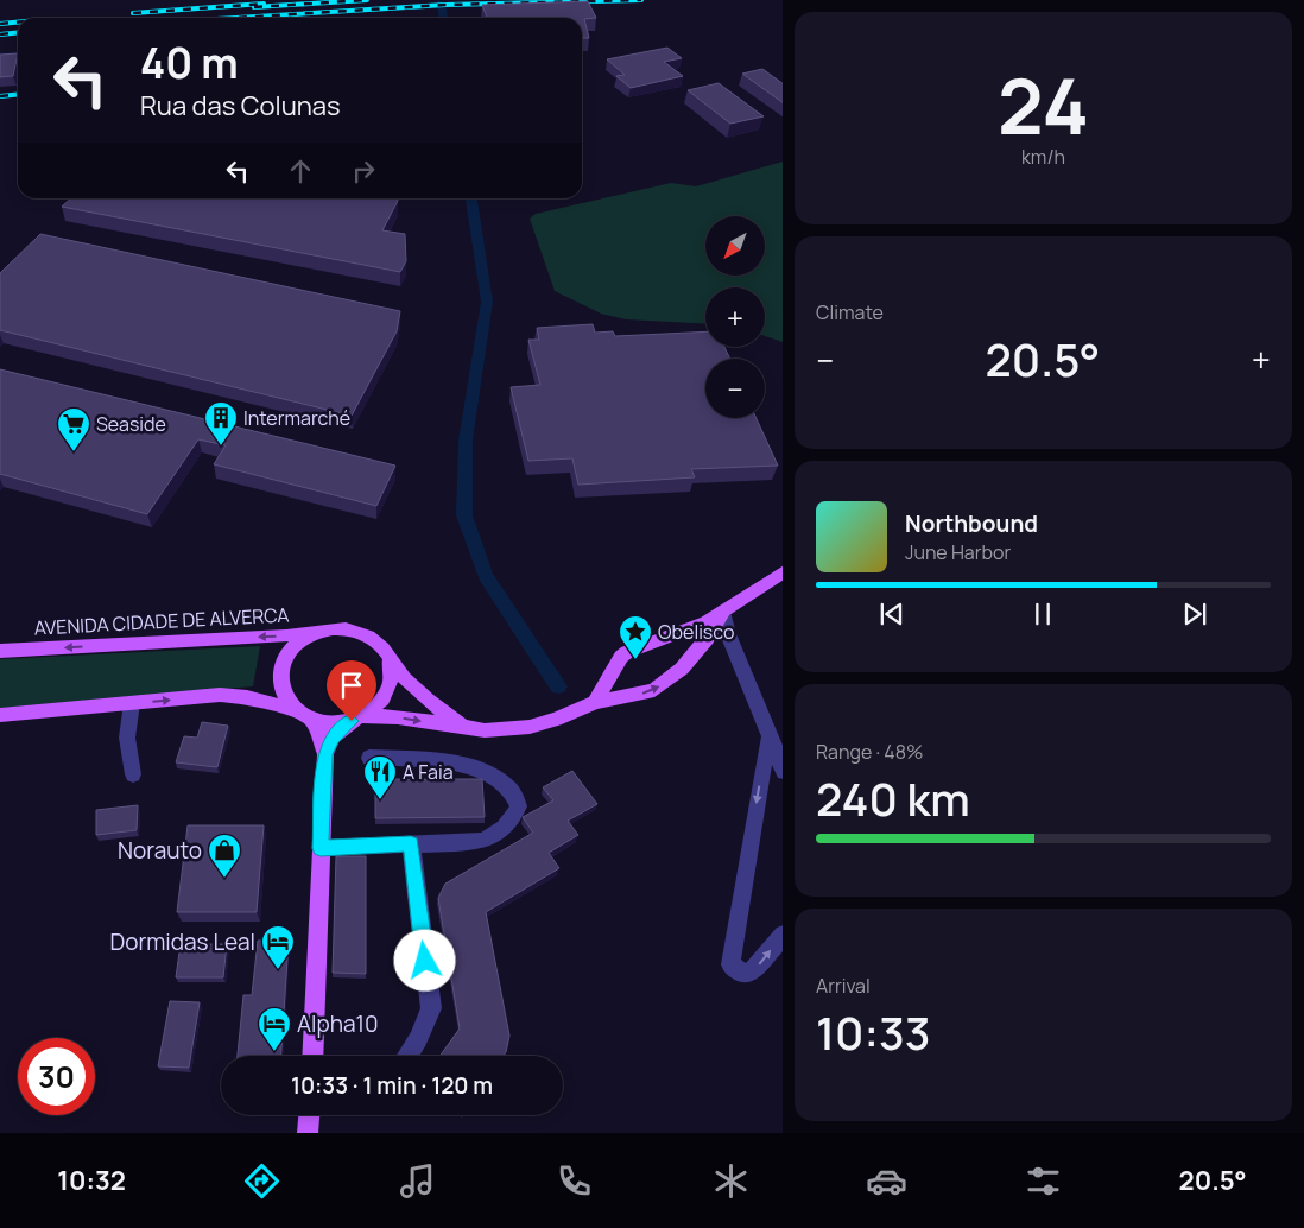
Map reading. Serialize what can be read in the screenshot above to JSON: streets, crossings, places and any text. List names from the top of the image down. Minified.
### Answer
{"streets":{"main road":["AVENIDA CIDADE DE ALVERCA"]},"places":{"building":["Intermarché"],"supermarket":["Seaside"],"place":["Obelisco"],"restaurant":["A Faia"],"shop":["Norauto"],"hotel":["Dormidas Leal","Alpha10"]},"north":"bottom left","page":{"tile":[["24","km/h"],"Climate",["Range · 48%","240 km"],["Arrival","10:33"]],"turn":["40 m","Rua das Colunas"],"map_buttons":["+","−"],"heat":["−","20.5°","+"],"song":["Northbound","June Harbor"],"limit":"30","trip":"10:33 · 1 min · 120 m","tabs":["10:32","20.5°"]}}
